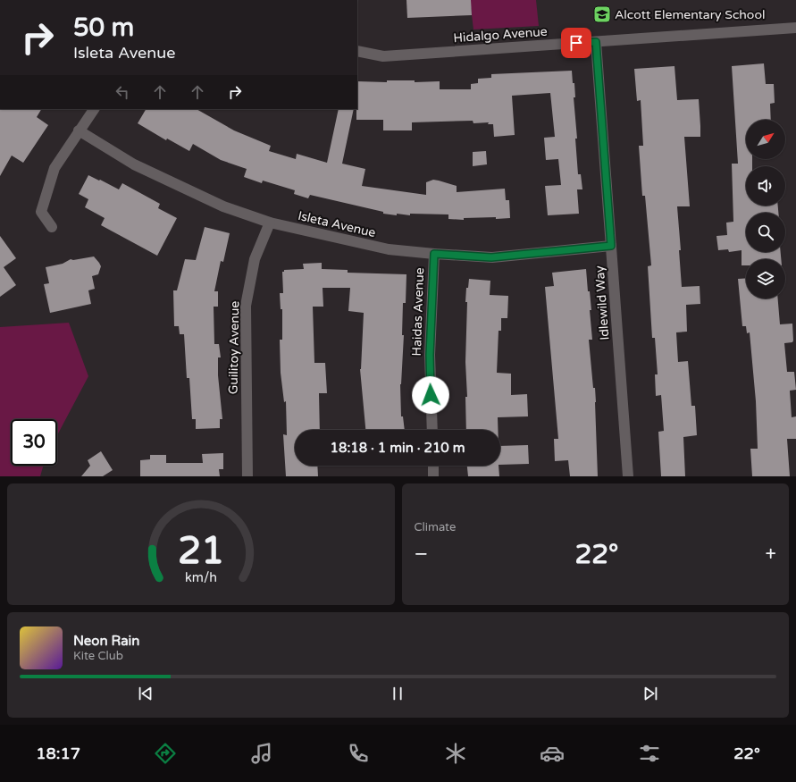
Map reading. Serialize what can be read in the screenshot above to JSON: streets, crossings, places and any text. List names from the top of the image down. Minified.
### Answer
{"streets":{"street":["Hidalgo Avenue","Isleta Avenue","Idlewild Way","Haidas Avenue","Guilitoy Avenue"]},"crossings":[["Hidalgo Avenue","Idlewild Way"],["Isleta Avenue","Idlewild Way"],["Isleta Avenue","Haidas Avenue"],["Isleta Avenue","Guilitoy Avenue"]],"places":{"school or university":["Alcott Elementary School"]},"north":"top right","page":{"turn":["50 m","Isleta Avenue"],"limit":"30","trip":"18:18 · 1 min · 210 m","tile":"Climate","heat":["−","22°","+"],"song":["Neon Rain","Kite Club"],"tabs":["18:17","22°"],"gauge":["21","km/h"]}}
